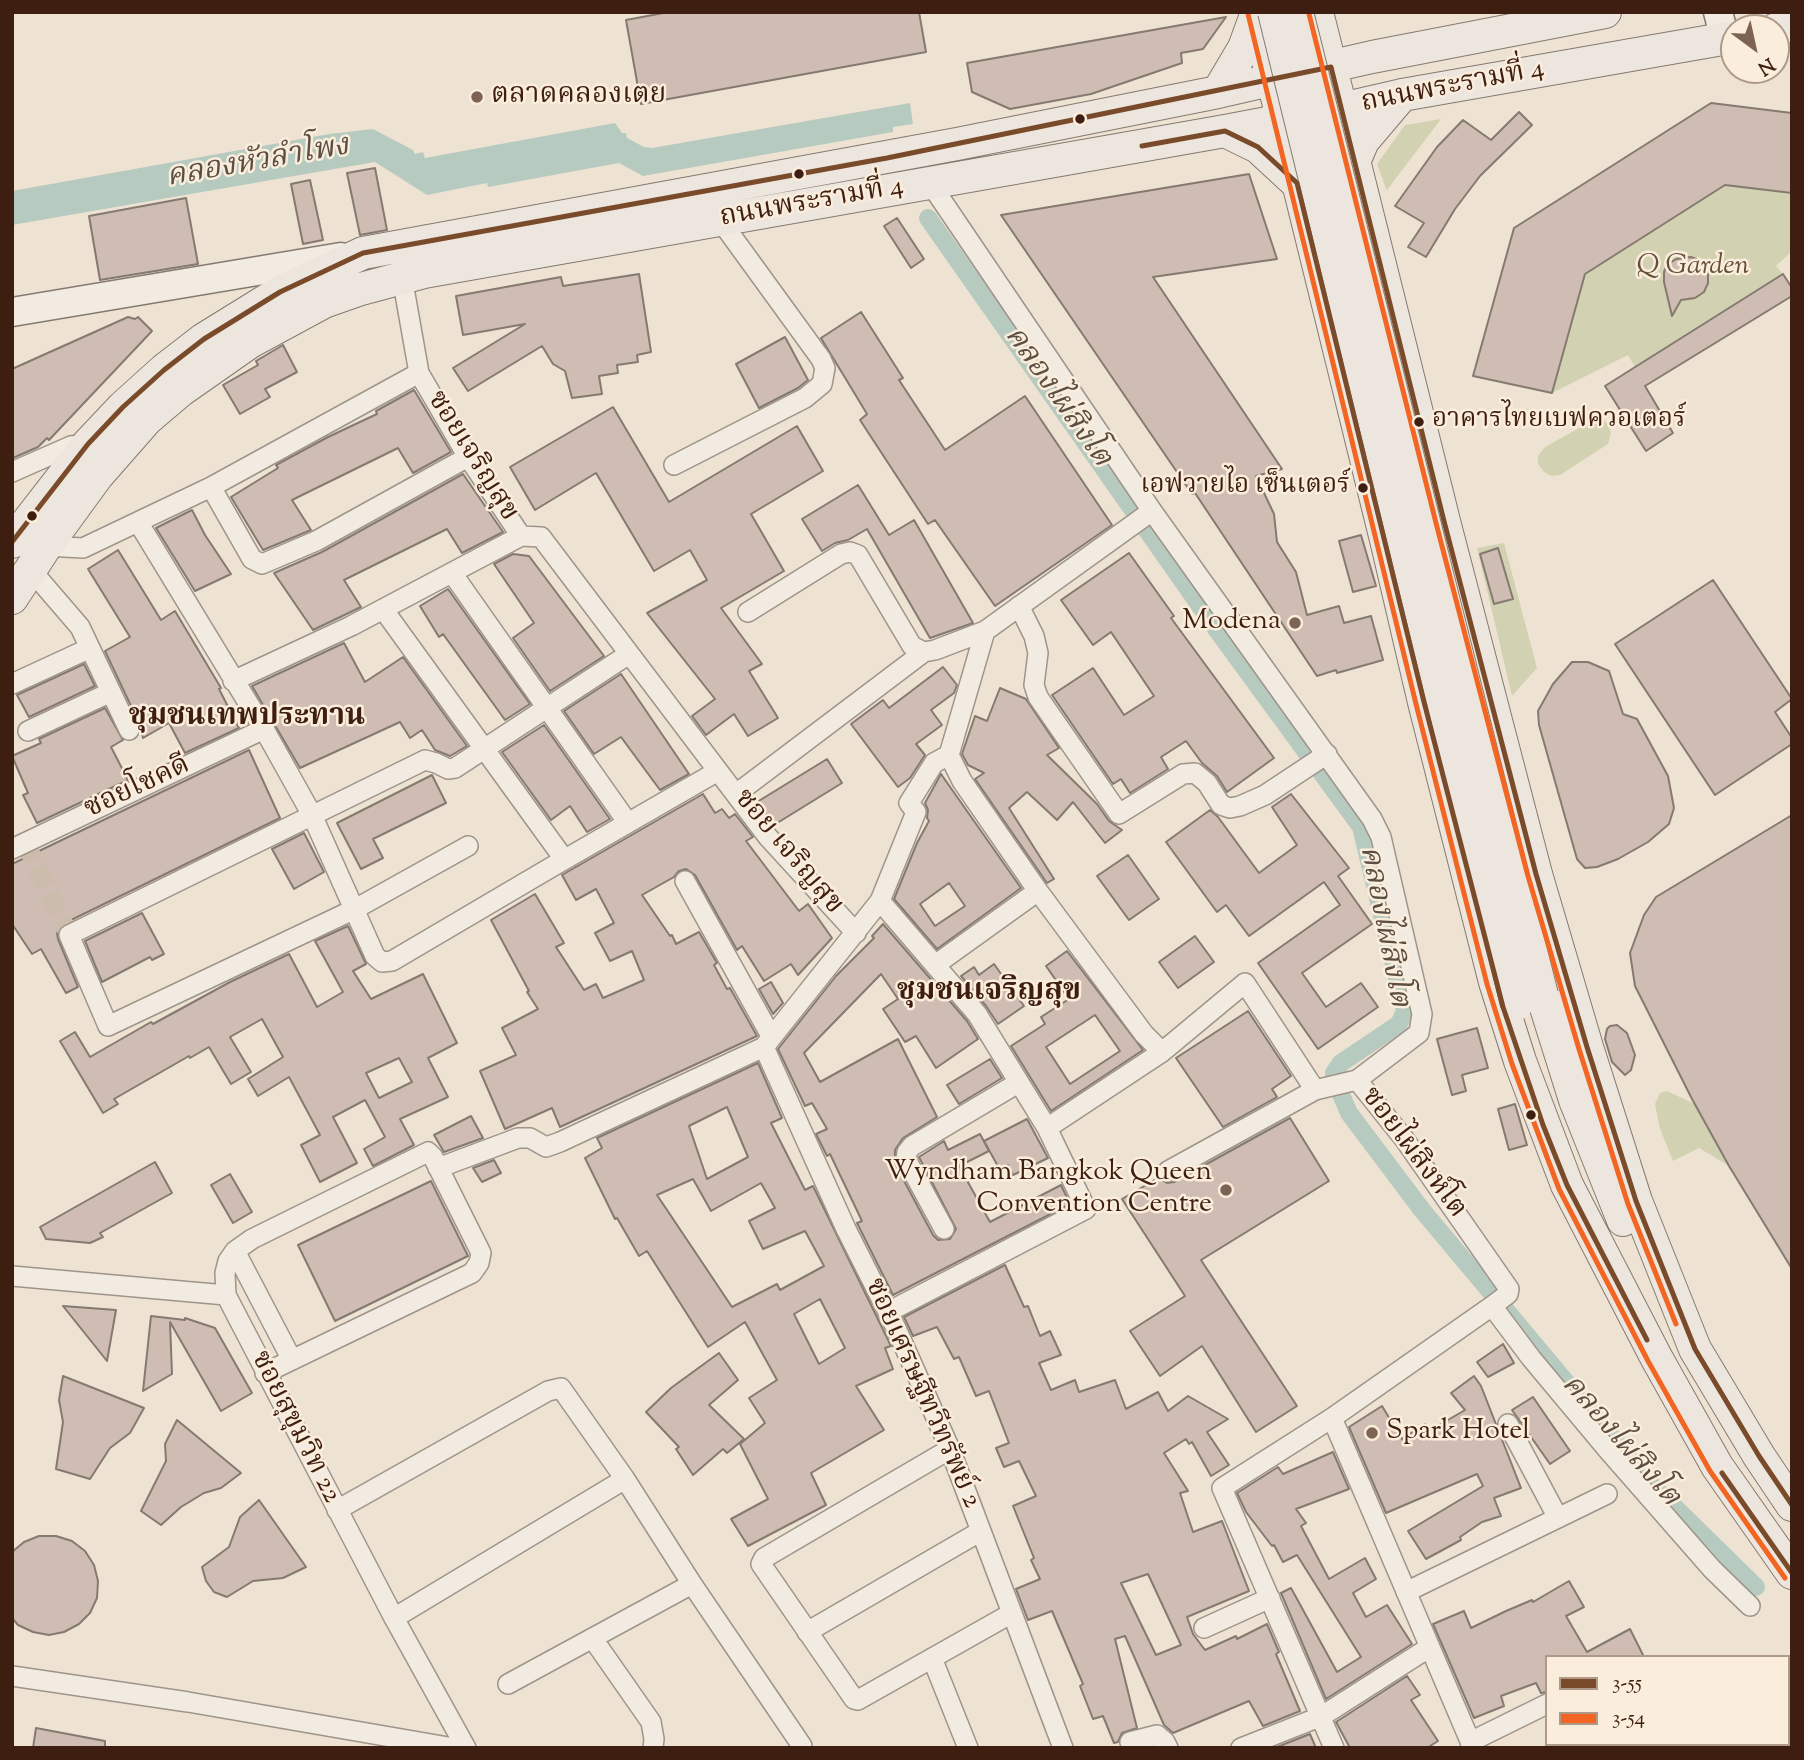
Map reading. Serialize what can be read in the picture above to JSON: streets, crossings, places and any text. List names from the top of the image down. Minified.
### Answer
{"streets":{"main road":["ถนนพระรามที่ 4"],"street":["ซอยเจริญสุข","ซอยโชคดี","ซอย เจริญสุข","ซอยไผ่สิงห์โต","ซอยเศรษฐีทวีทรัพย์ 2","ซอยสุขุมวิท 22"]},"crossings":[["ถนนพระรามที่ 4","ซอยเจริญสุข"],["ถนนพระรามที่ 4","ซอยไผ่สิงห์โต"],["ซอยเจริญสุข","ซอย เจริญสุข"]],"districts":["ชุมชนเทพประทาน","ชุมชนเจริญสุข"],"water":["คลองหัวลำโพง","คลองไผ่สิงโต"],"parks":["Q Garden"],"places":["ตลาดคลองเตย","อาคารไทยเบฟควอเตอร์","เอฟวายไอ เซ็นเตอร์","Modena","Wyndham Bangkok Queen Convention Centre","Spark Hotel"],"lines":["transit line 3-54","transit line 3-55"],"legend":["3-55","3-54"],"north":"bottom right"}
